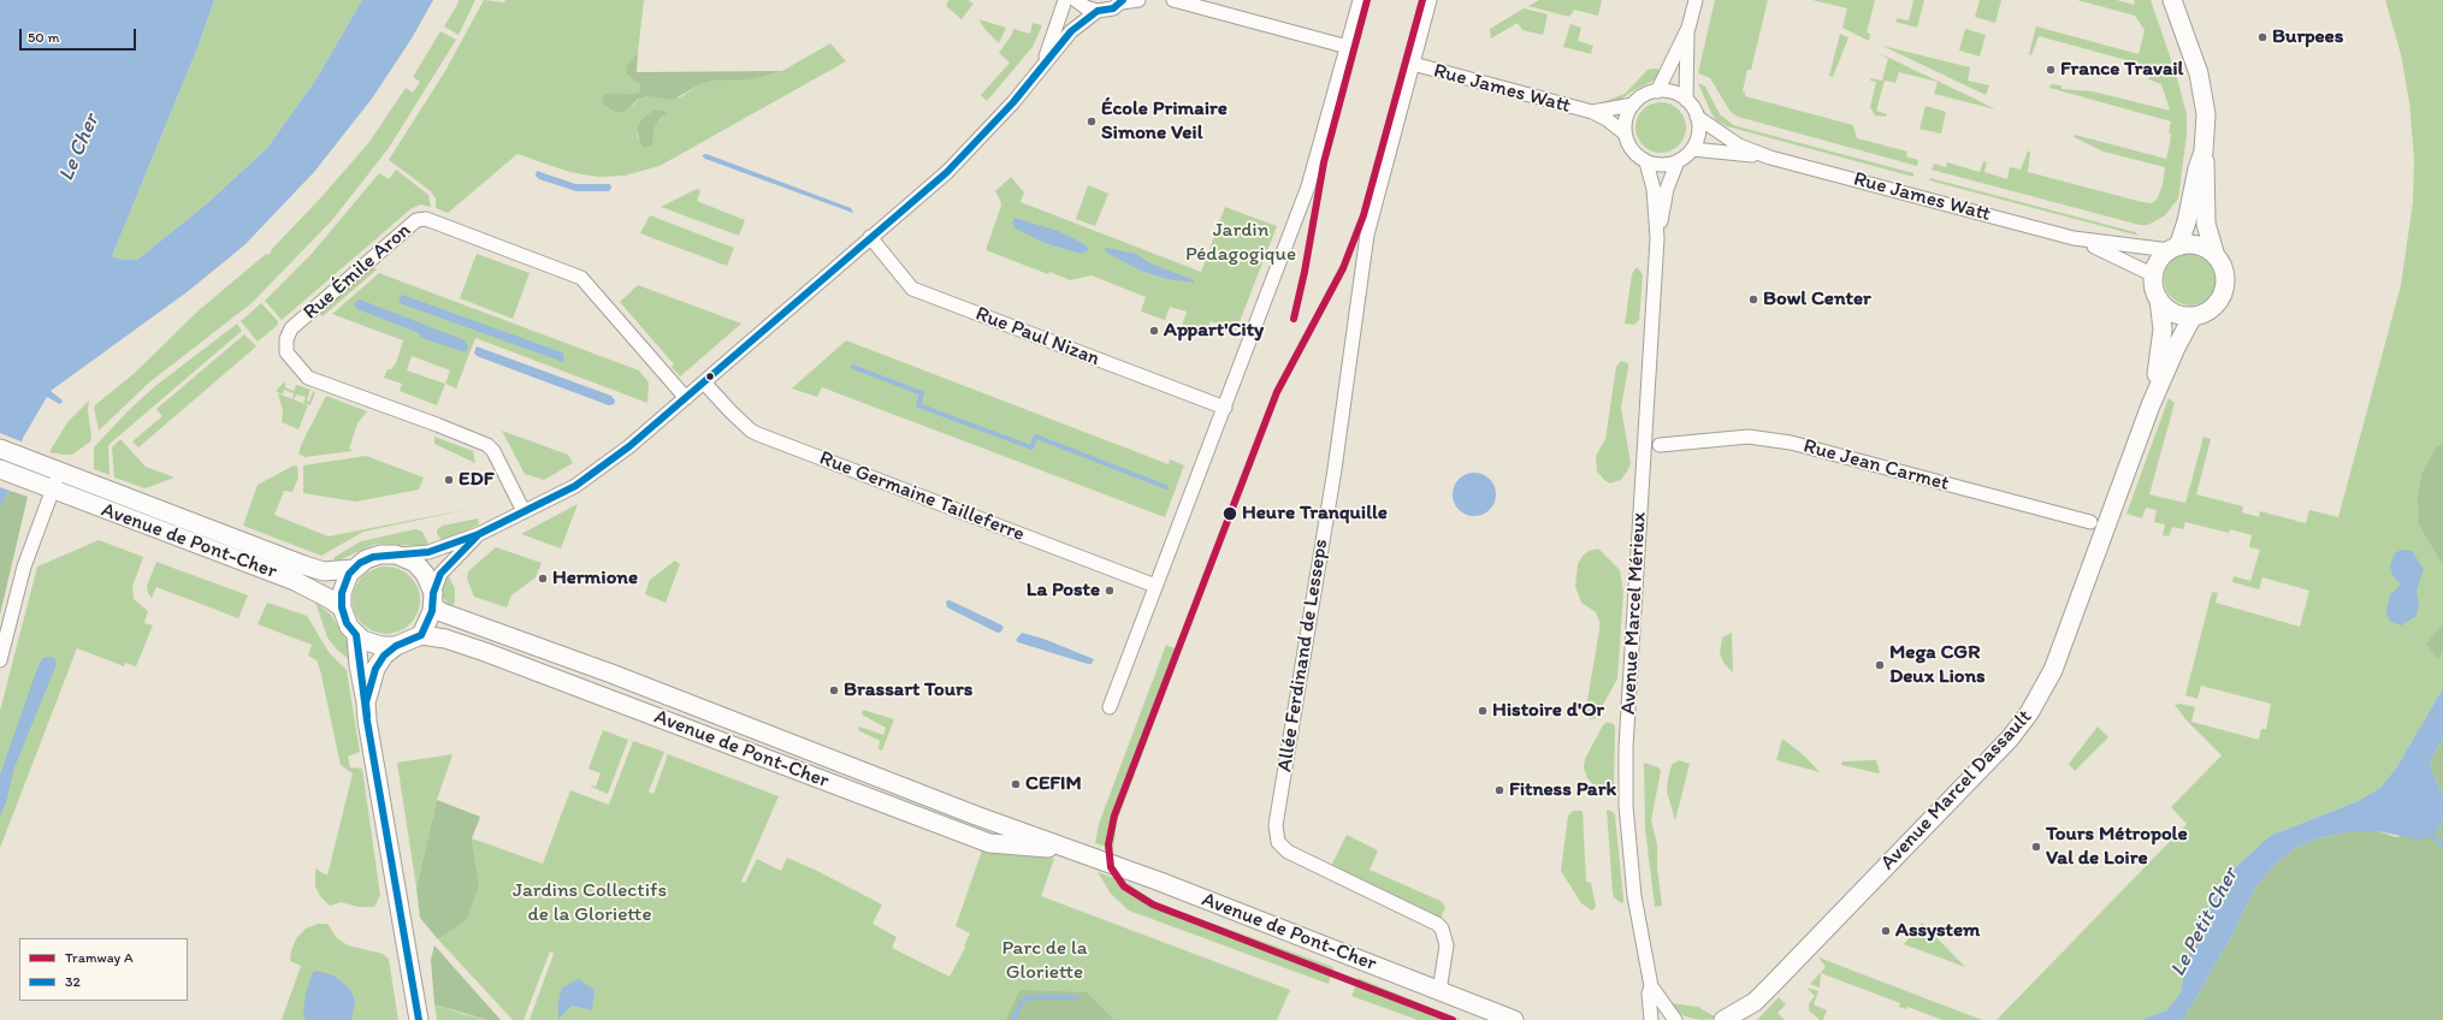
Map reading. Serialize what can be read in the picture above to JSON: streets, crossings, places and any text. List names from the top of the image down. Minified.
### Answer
{"streets":{"main road":["Avenue de Pont-Cher","Avenue Marcel Dassault"],"street":["Rue James Watt","Rue Émile Aron","Rue Paul Nizan","Rue Jean Carmet","Rue Germaine Tailleferre","Avenue Marcel Mérieux","Allée Ferdinand de Lesseps"]},"crossings":[["Rue James Watt","Avenue Marcel Mérieux"],["Rue James Watt","Allée Ferdinand de Lesseps"],["Rue James Watt","Avenue Marcel Dassault"],["Avenue de Pont-Cher","Allée Ferdinand de Lesseps"]],"water":["Le Cher","Le Petit Cher"],"parks":["Jardin Pédagogique","Jardins Collectifs de la Gloriette","Parc de la Gloriette"],"places":["Burpees","France Travail","École Primaire Simone Veil","Bowl Center","Appart'City","EDF","Heure Tranquille","Hermione","La Poste","Mega CGR Deux Lions","Brassart Tours","Histoire d'Or","CEFIM","Fitness Park","Tours Métropole Val de Loire","Assystem"],"lines":["tram line A","transit line 32"],"legend":["Tramway A","32"],"scale_bar":"50 m"}
